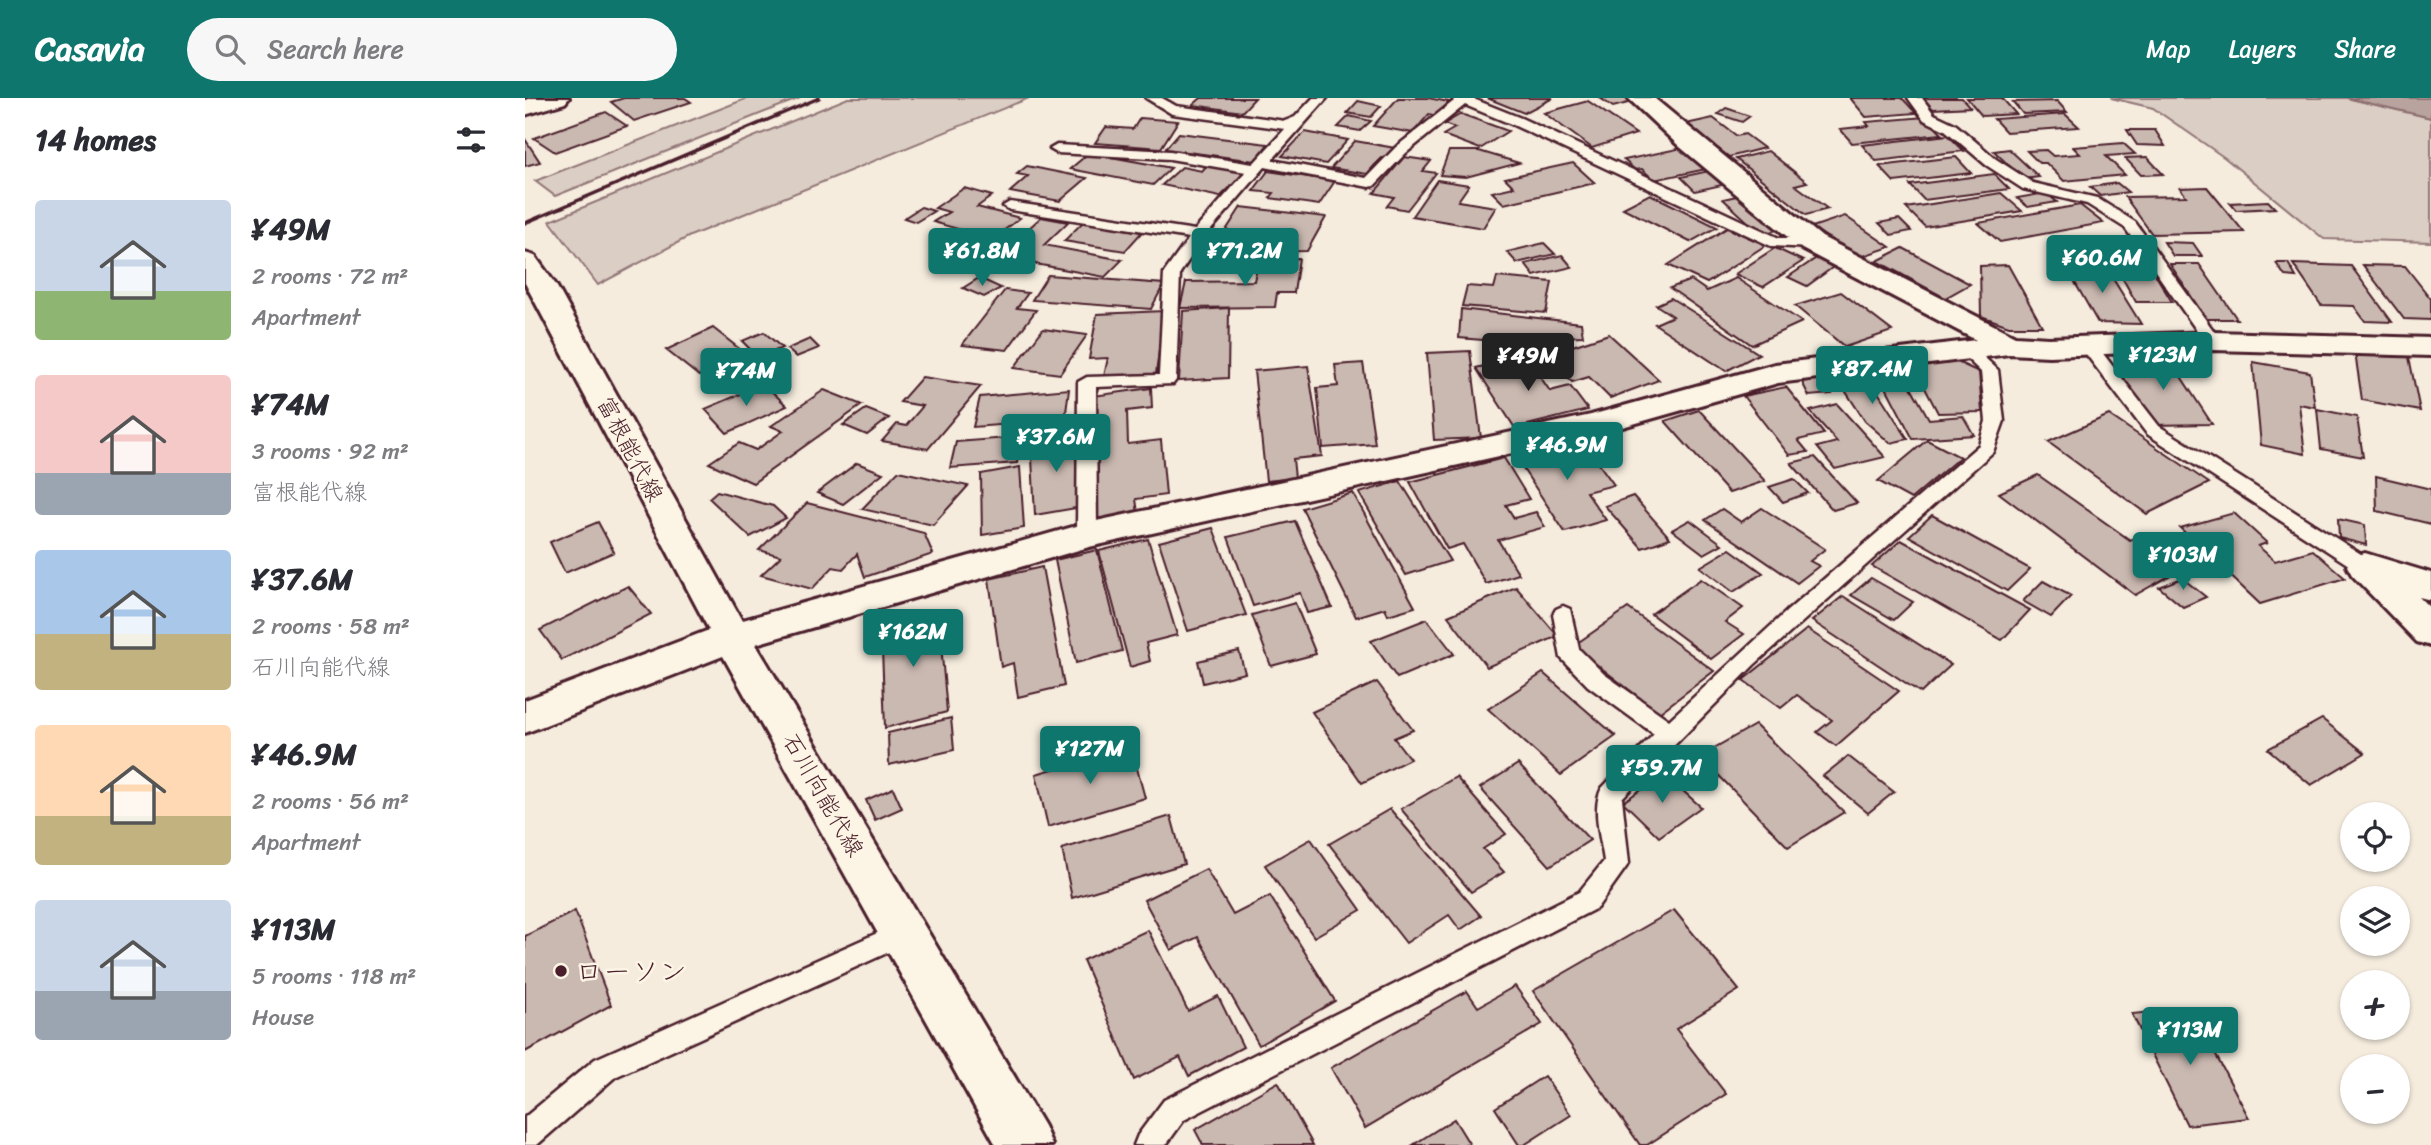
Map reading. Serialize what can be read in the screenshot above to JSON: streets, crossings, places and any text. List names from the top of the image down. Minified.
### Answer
{"streets":{"street":["富根能代線","石川向能代線"]},"crossings":[["富根能代線","石川向能代線"]],"places":["ローソン"],"page":{"header":"Casavia","search":"Search here","nav":["Map","Layers","Share"],"heading":"14 homes","list":[{"name":"¥49M","note":"2 rooms · 72 m² · Apartment"},{"name":"¥74M","note":"3 rooms · 92 m² · 富根能代線"},{"name":"¥37.6M","note":"2 rooms · 58 m² · 石川向能代線"},{"name":"¥46.9M","note":"2 rooms · 56 m² · Apartment"},{"name":"¥113M","note":"5 rooms · 118 m² · House"}],"price":["¥61.8M","¥71.2M","¥60.6M","¥123M","¥49M","¥87.4M","¥74M","¥37.6M","¥46.9M","¥103M","¥162M","¥127M","¥59.7M","¥113M"],"map_buttons":["+","−"]}}
